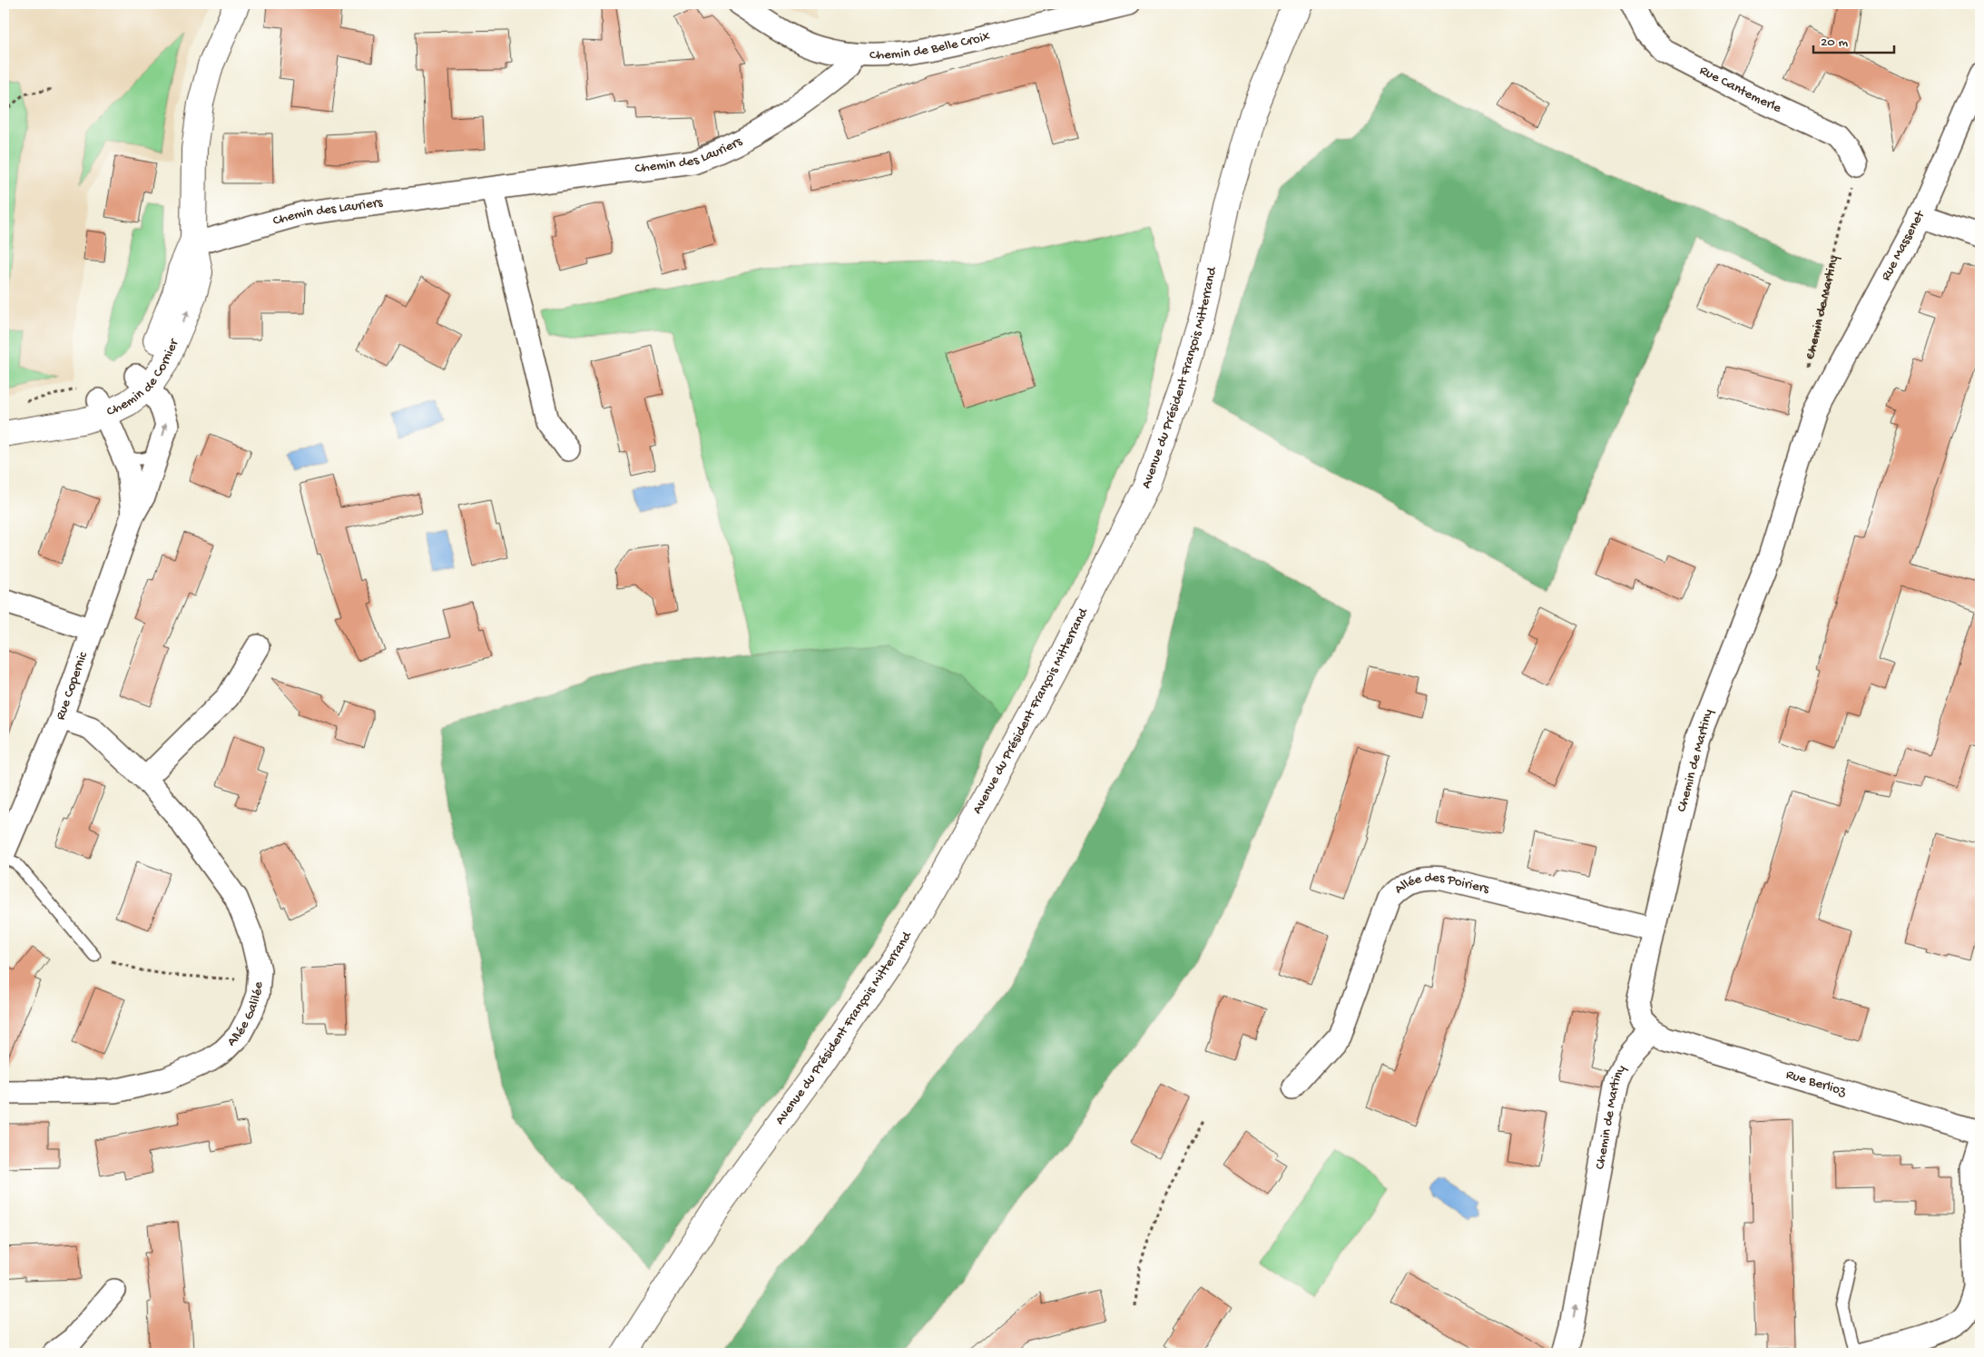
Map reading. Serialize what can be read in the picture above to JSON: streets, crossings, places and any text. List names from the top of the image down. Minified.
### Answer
{"streets":{"street":["Chemin de Belle Croix","Rue Cantemerle","Chemin des Lauriers","Rue Massenet","Chemin de Martiny","Chemin de Cornier","Avenue du Président François Mitterrand","Rue Copernic","Allée des Poiriers","Allée Galilée","Rue Berlioz"]},"crossings":[["Chemin de Belle Croix","Chemin des Lauriers"],["Rue Cantemerle","Chemin de Martiny"],["Chemin des Lauriers","Chemin de Cornier"],["Rue Massenet","Chemin de Martiny"],["Chemin de Martiny","Allée des Poiriers"],["Chemin de Martiny","Rue Berlioz"],["Chemin de Cornier","Rue Copernic"],["Rue Copernic","Allée Galilée"]],"scale_bar":"20 m"}
